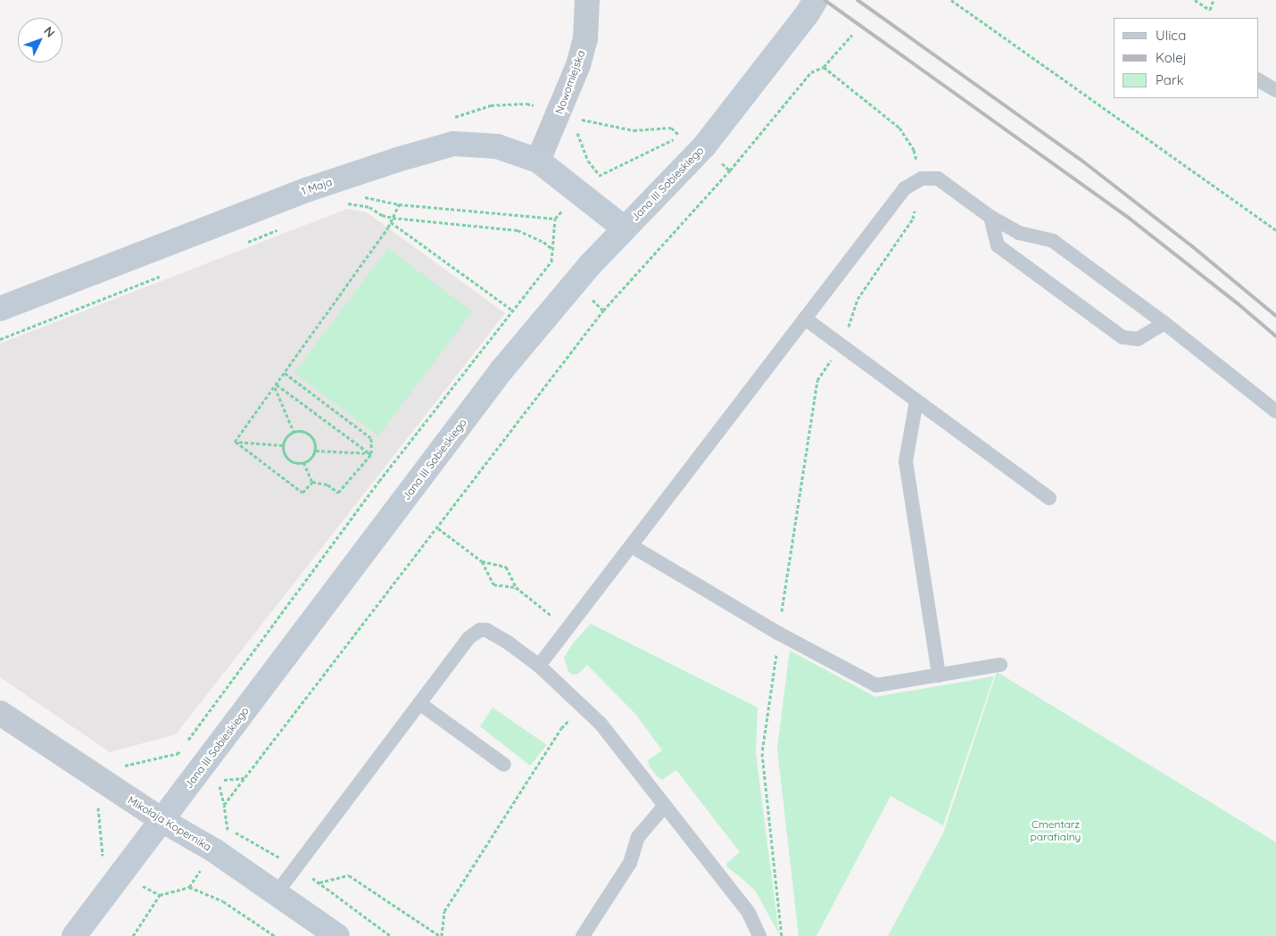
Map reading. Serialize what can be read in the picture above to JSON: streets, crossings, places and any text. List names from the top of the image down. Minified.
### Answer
{"streets":{"street":["Nowomiejska","Jana III Sobieskiego","1 Maja","Mikołaja Kopernika"]},"crossings":[["Nowomiejska","1 Maja"],["Jana III Sobieskiego","1 Maja"],["Jana III Sobieskiego","Mikołaja Kopernika"]],"parks":["Cmentarz parafialny"],"legend":["Ulica","Kolej","Park"],"north":"top right"}
